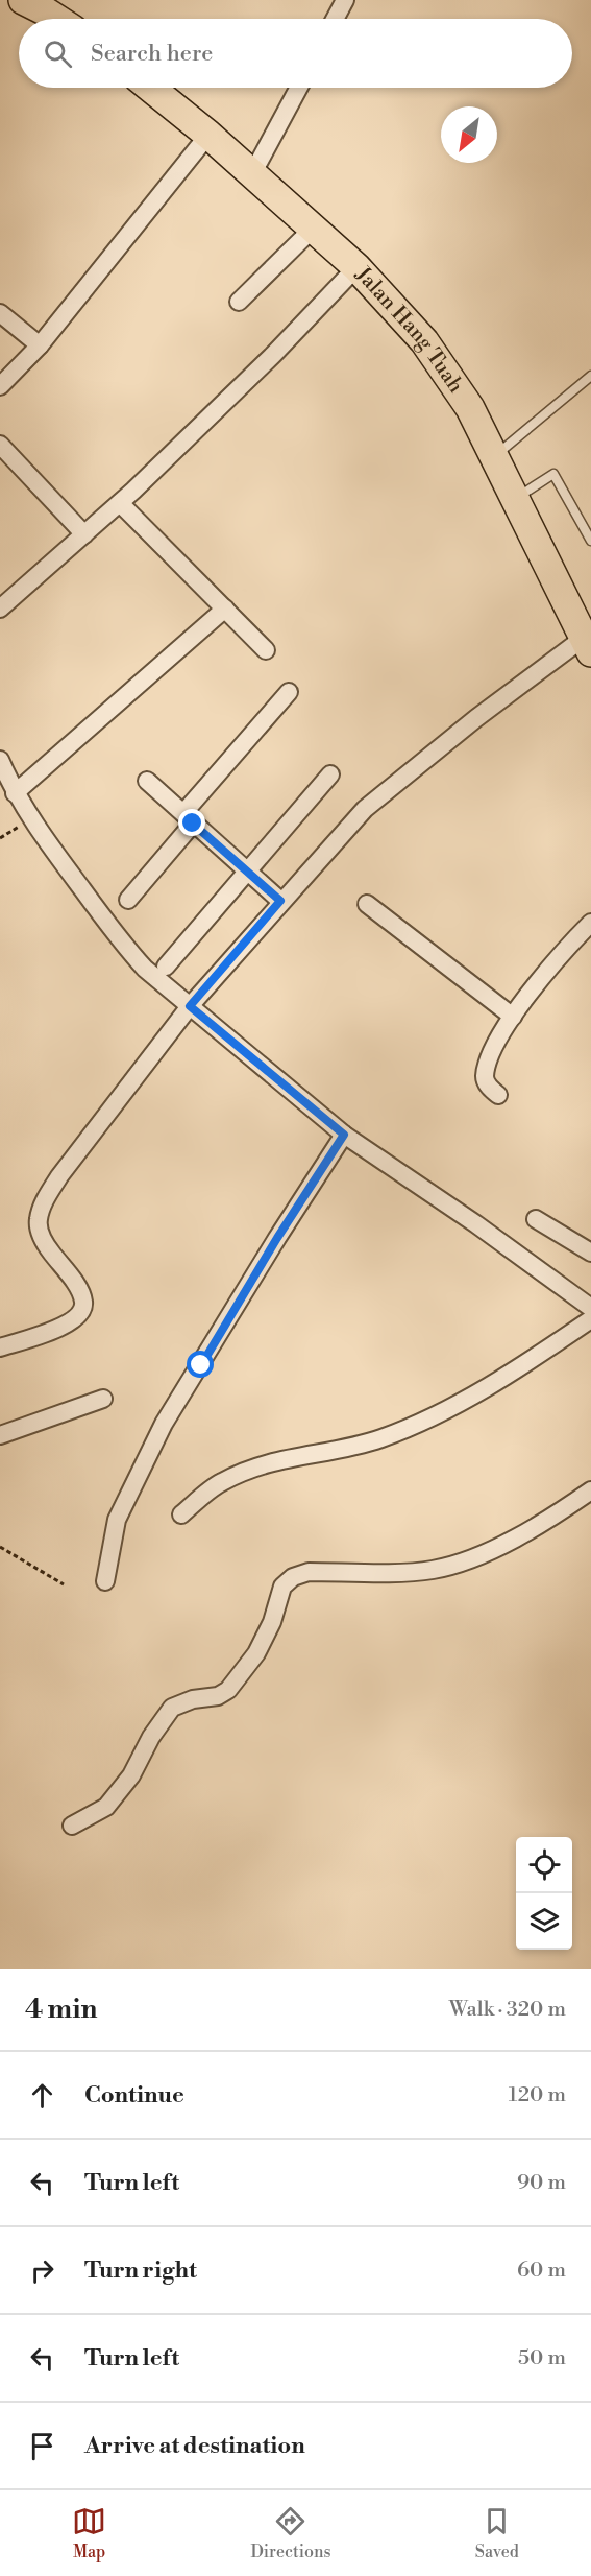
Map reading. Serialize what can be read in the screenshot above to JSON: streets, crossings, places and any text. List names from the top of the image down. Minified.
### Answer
{"streets":{"main road":["Jalan Hang Tuah"]},"north":"bottom left","page":{"search":"Search here","heading":["4 min","Walk · 320 m"],"list":[["Continue","120 m"],["Turn left","90 m"],["Turn right","60 m"],["Turn left","50 m"],"Arrive at destination"],"nav":["Map","Directions","Saved"]}}
